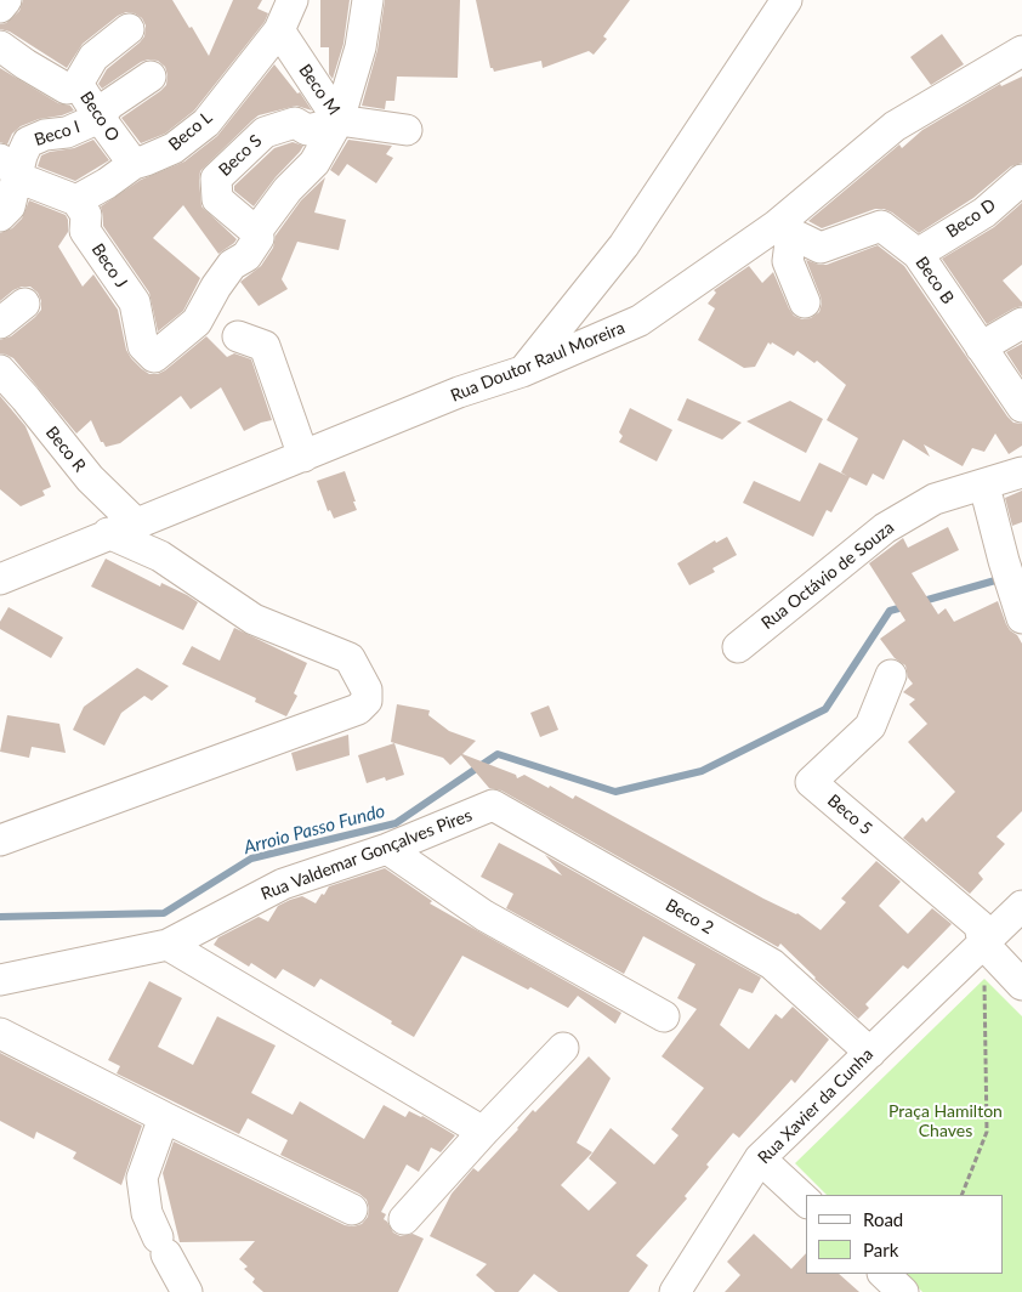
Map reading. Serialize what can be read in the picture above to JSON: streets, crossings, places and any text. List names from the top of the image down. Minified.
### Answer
{"streets":{"street":["Beco M","Beco O","Beco L","Beco I","Beco S","Beco D","Beco J","Beco B","Rua Doutor Raul Moreira","Beco R","Rua Octávio de Souza","Beco 5","Rua Valdemar Gonçalves Pires","Beco 2","Rua Xavier da Cunha"]},"crossings":[["Beco M","Beco L"],["Beco M","Beco S"],["Beco O","Beco L"],["Beco O","Beco I"],["Beco L","Beco J"],["Beco S","Beco J"],["Beco D","Beco B"],["Beco B","Rua Doutor Raul Moreira"],["Rua Doutor Raul Moreira","Beco R"],["Beco 5","Rua Xavier da Cunha"],["Rua Valdemar Gonçalves Pires","Beco 2"],["Beco 2","Rua Xavier da Cunha"]],"water":["Arroio Passo Fundo"],"parks":["Praça Hamilton Chaves"],"legend":["Road","Park"]}
